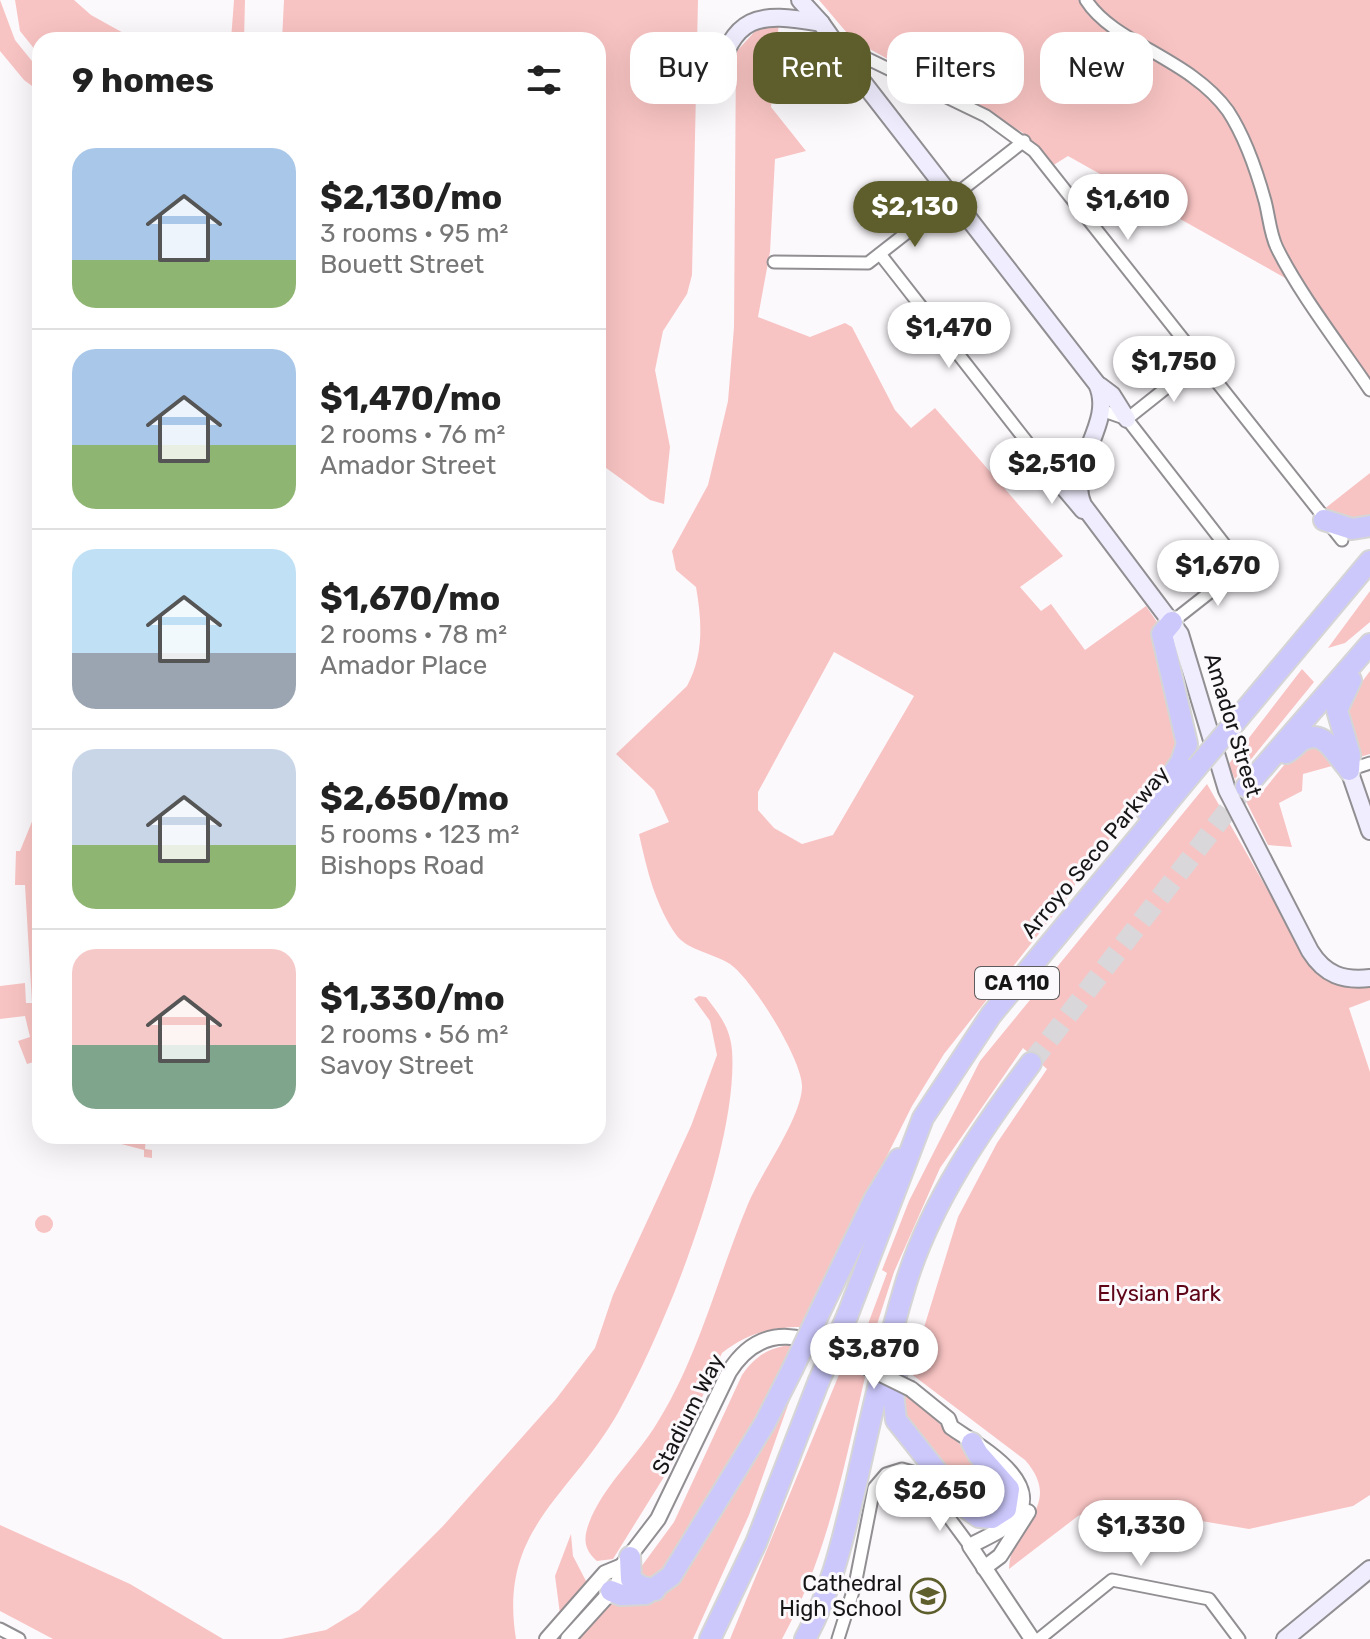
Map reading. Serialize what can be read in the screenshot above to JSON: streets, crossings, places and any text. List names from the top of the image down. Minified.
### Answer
{"streets":{"highway":["Arroyo Seco Parkway","CA 110"],"main road":["Amador Street"],"street":["Stadium Way"]},"parks":["Elysian Park"],"places":{"school or university":["Cathedral High School"]},"page":{"chip":["Buy","Rent","Filters","New"],"heading":"9 homes","list":[{"name":"$2,130/mo","note":"3 rooms · 95 m² · Bouett Street"},{"name":"$1,470/mo","note":"2 rooms · 76 m² · Amador Street"},{"name":"$1,670/mo","note":"2 rooms · 78 m² · Amador Place"},{"name":"$2,650/mo","note":"5 rooms · 123 m² · Bishops Road"},{"name":"$1,330/mo","note":"2 rooms · 56 m² · Savoy Street"}],"price":["$1,610","$2,130","$1,470","$1,750","$2,510","$1,670","$3,870","$2,650","$1,330"]}}
